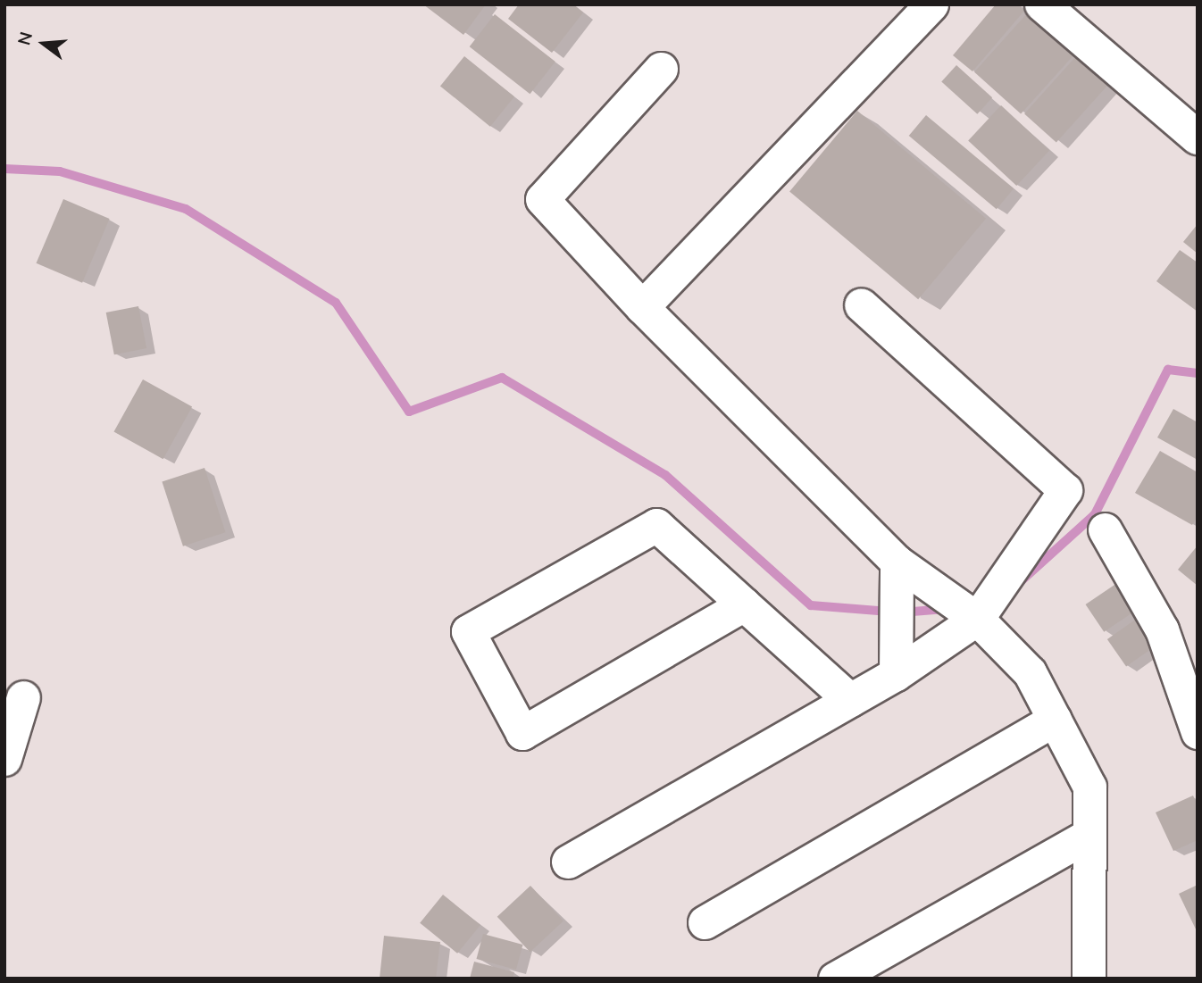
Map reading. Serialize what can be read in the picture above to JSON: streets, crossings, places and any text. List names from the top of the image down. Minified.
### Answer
{"north":"left"}
